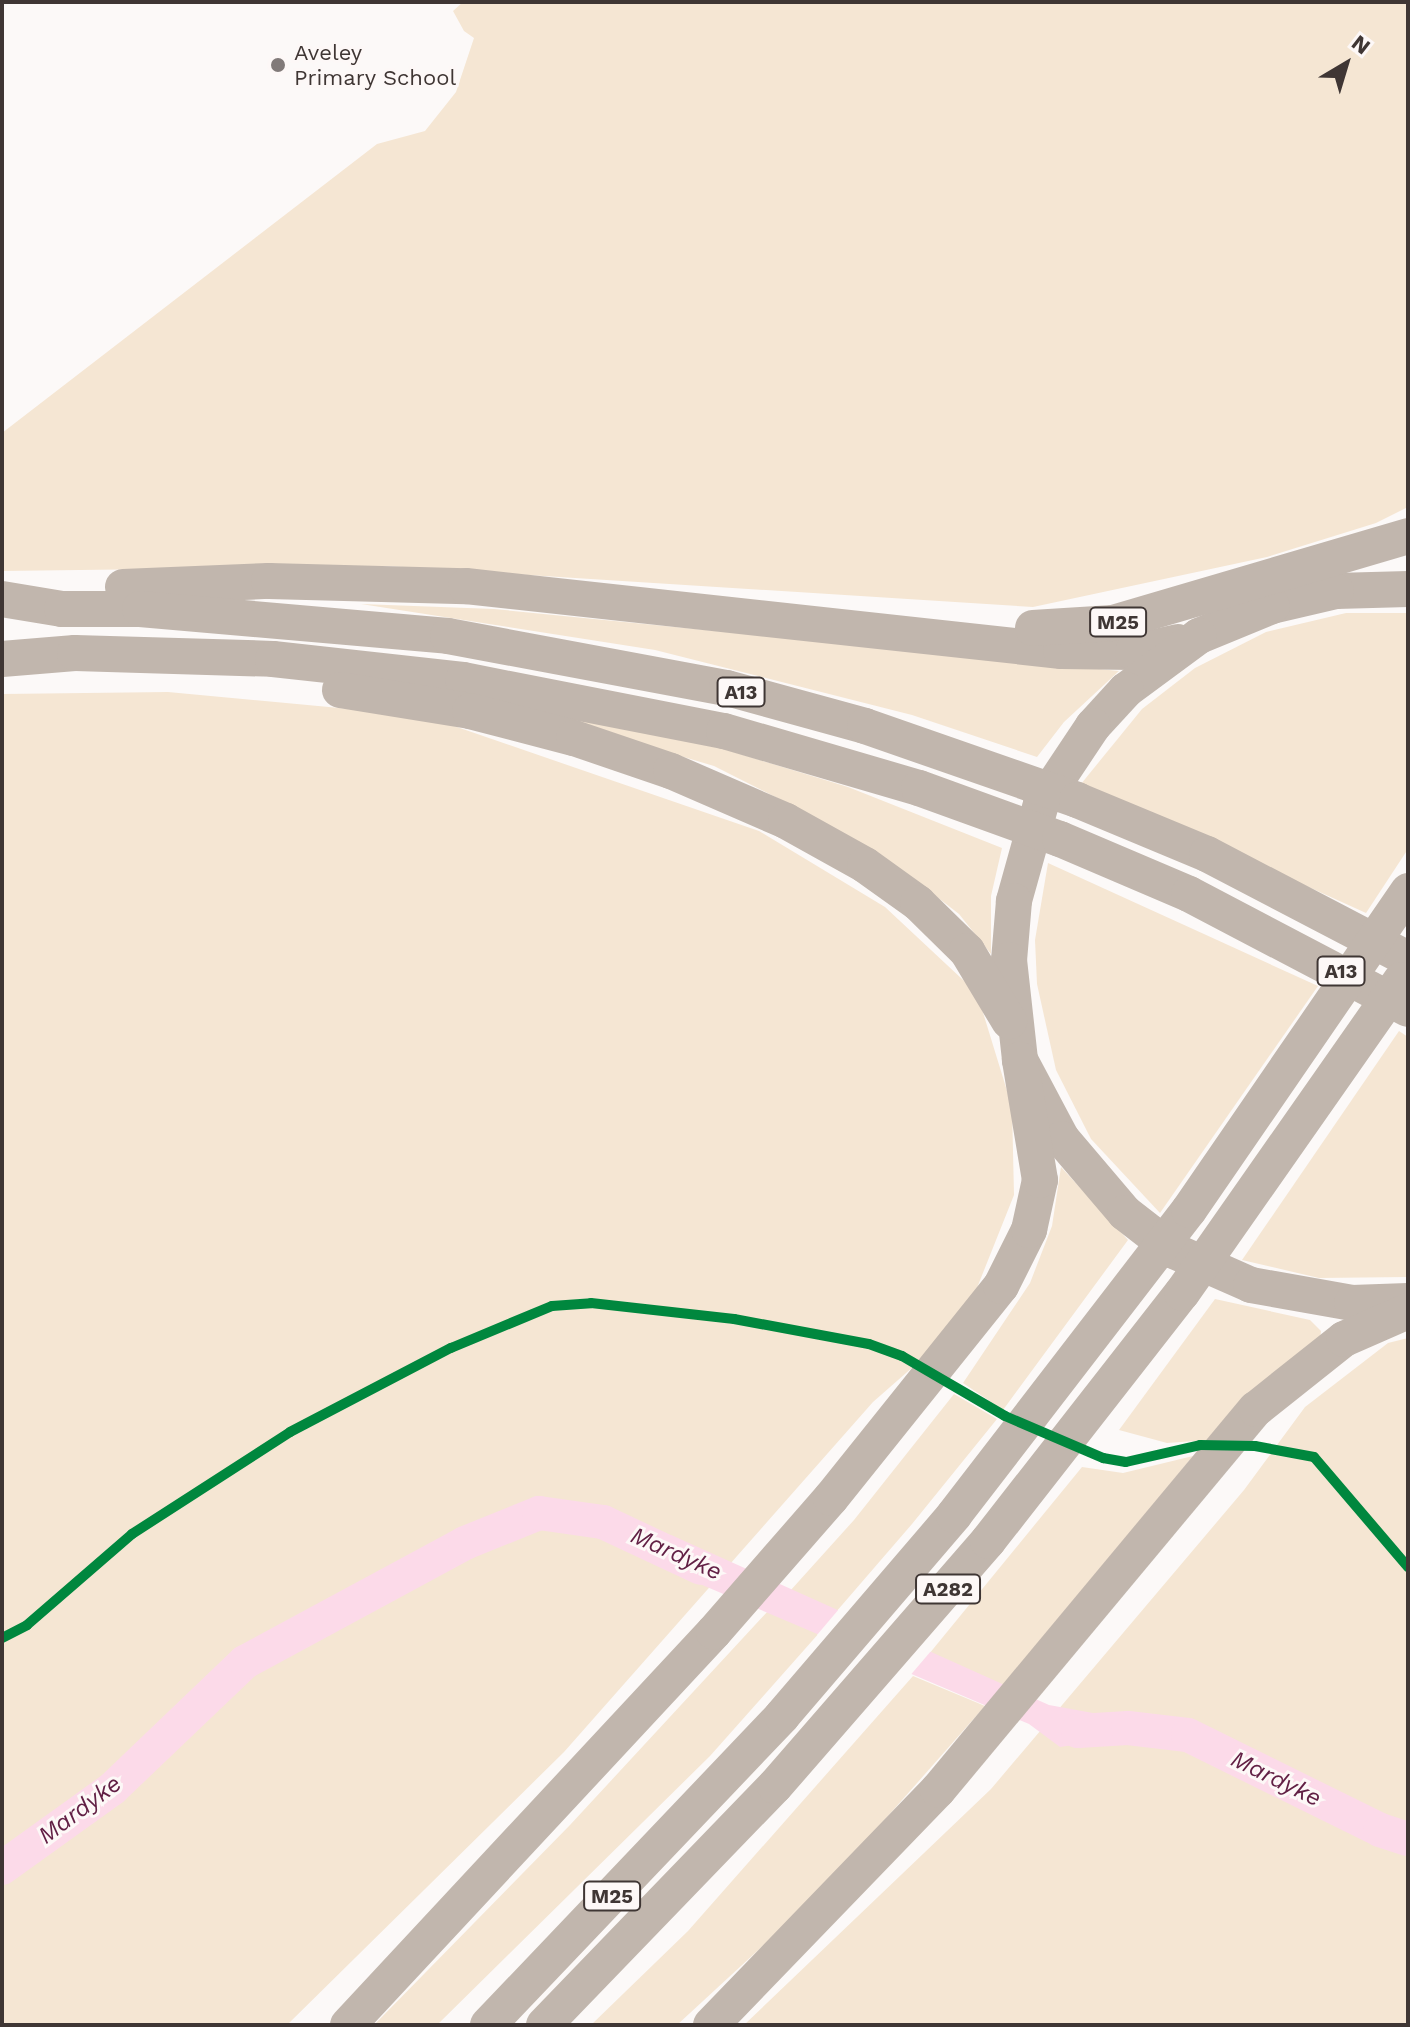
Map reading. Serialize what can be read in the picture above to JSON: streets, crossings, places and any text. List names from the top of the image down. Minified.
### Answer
{"streets":{"highway":["M25","A13","A282"]},"water":["Mardyke"],"places":["Aveley Primary School"],"north":"top right"}
